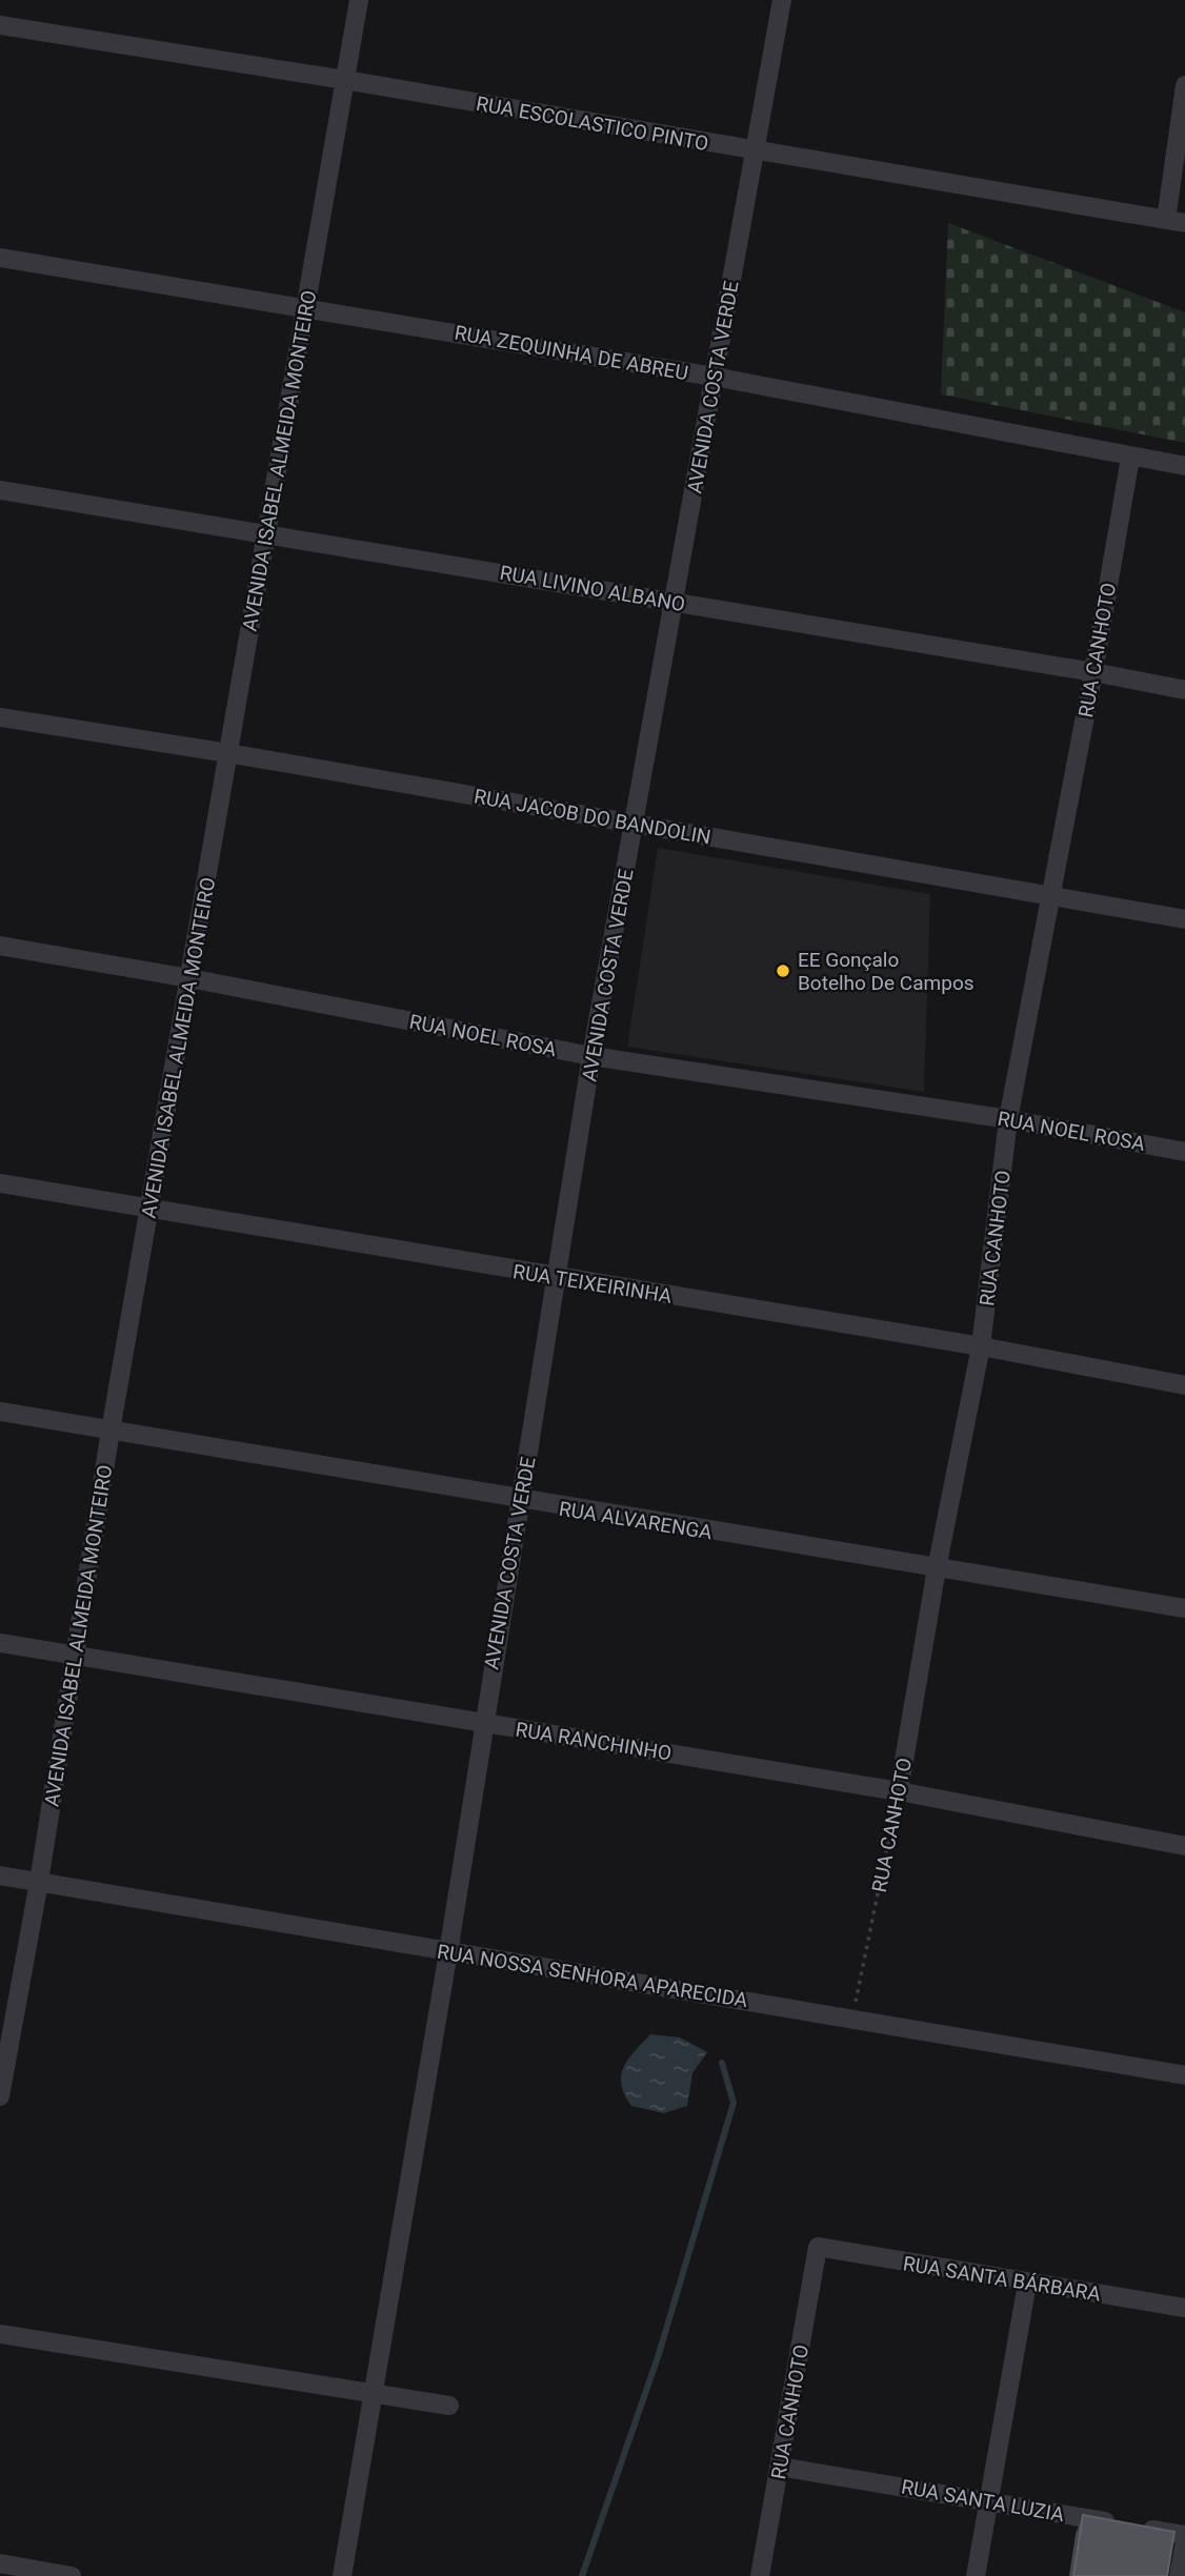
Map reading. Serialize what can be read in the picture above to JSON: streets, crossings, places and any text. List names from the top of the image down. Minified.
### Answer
{"streets":{"street":["RUA ESCOLASTICO PINTO","RUA ZEQUINHA DE ABREU","AVENIDA COSTA VERDE","AVENIDA ISABEL ALMEIDA MONTEIRO","RUA LIVINO ALBANO","RUA CANHOTO","RUA JACOB DO BANDOLIN","RUA NOEL ROSA","RUA TEIXEIRINHA","RUA ALVARENGA","RUA RANCHINHO","RUA NOSSA SENHORA APARECIDA","RUA SANTA BÁRBARA","RUA SANTA LUZIA"]},"crossings":[["RUA ESCOLASTICO PINTO","AVENIDA COSTA VERDE"],["RUA ESCOLASTICO PINTO","AVENIDA ISABEL ALMEIDA MONTEIRO"],["RUA ZEQUINHA DE ABREU","AVENIDA COSTA VERDE"],["RUA ZEQUINHA DE ABREU","AVENIDA ISABEL ALMEIDA MONTEIRO"],["RUA ZEQUINHA DE ABREU","RUA CANHOTO"],["AVENIDA COSTA VERDE","RUA LIVINO ALBANO"],["AVENIDA COSTA VERDE","RUA JACOB DO BANDOLIN"],["AVENIDA COSTA VERDE","RUA NOEL ROSA"],["AVENIDA COSTA VERDE","RUA TEIXEIRINHA"],["AVENIDA COSTA VERDE","RUA ALVARENGA"],["AVENIDA COSTA VERDE","RUA RANCHINHO"],["AVENIDA COSTA VERDE","RUA NOSSA SENHORA APARECIDA"],["AVENIDA ISABEL ALMEIDA MONTEIRO","RUA LIVINO ALBANO"],["AVENIDA ISABEL ALMEIDA MONTEIRO","RUA JACOB DO BANDOLIN"],["AVENIDA ISABEL ALMEIDA MONTEIRO","RUA NOEL ROSA"],["AVENIDA ISABEL ALMEIDA MONTEIRO","RUA TEIXEIRINHA"],["AVENIDA ISABEL ALMEIDA MONTEIRO","RUA ALVARENGA"],["AVENIDA ISABEL ALMEIDA MONTEIRO","RUA RANCHINHO"],["AVENIDA ISABEL ALMEIDA MONTEIRO","RUA NOSSA SENHORA APARECIDA"],["RUA LIVINO ALBANO","RUA CANHOTO"],["RUA CANHOTO","RUA JACOB DO BANDOLIN"],["RUA CANHOTO","RUA NOEL ROSA"],["RUA CANHOTO","RUA TEIXEIRINHA"],["RUA CANHOTO","RUA ALVARENGA"],["RUA CANHOTO","RUA RANCHINHO"],["RUA CANHOTO","RUA NOSSA SENHORA APARECIDA"],["RUA CANHOTO","RUA SANTA BÁRBARA"],["RUA CANHOTO","RUA SANTA LUZIA"]],"places":["EE Gonçalo Botelho De Campos"]}
